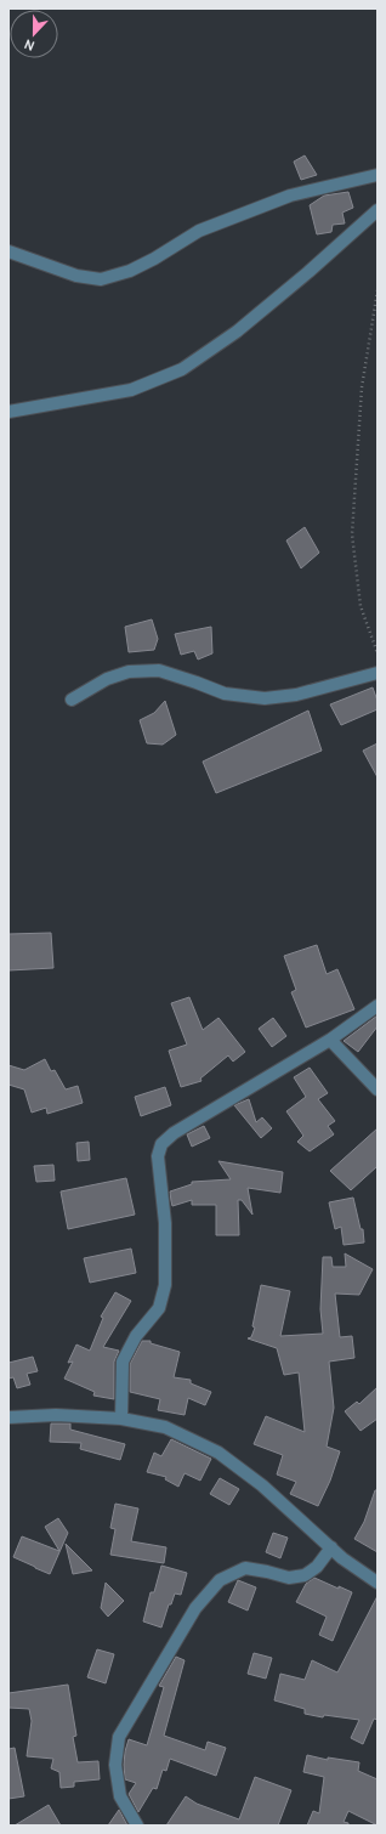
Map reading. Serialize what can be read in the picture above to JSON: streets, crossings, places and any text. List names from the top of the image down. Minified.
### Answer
{"north":"bottom"}
